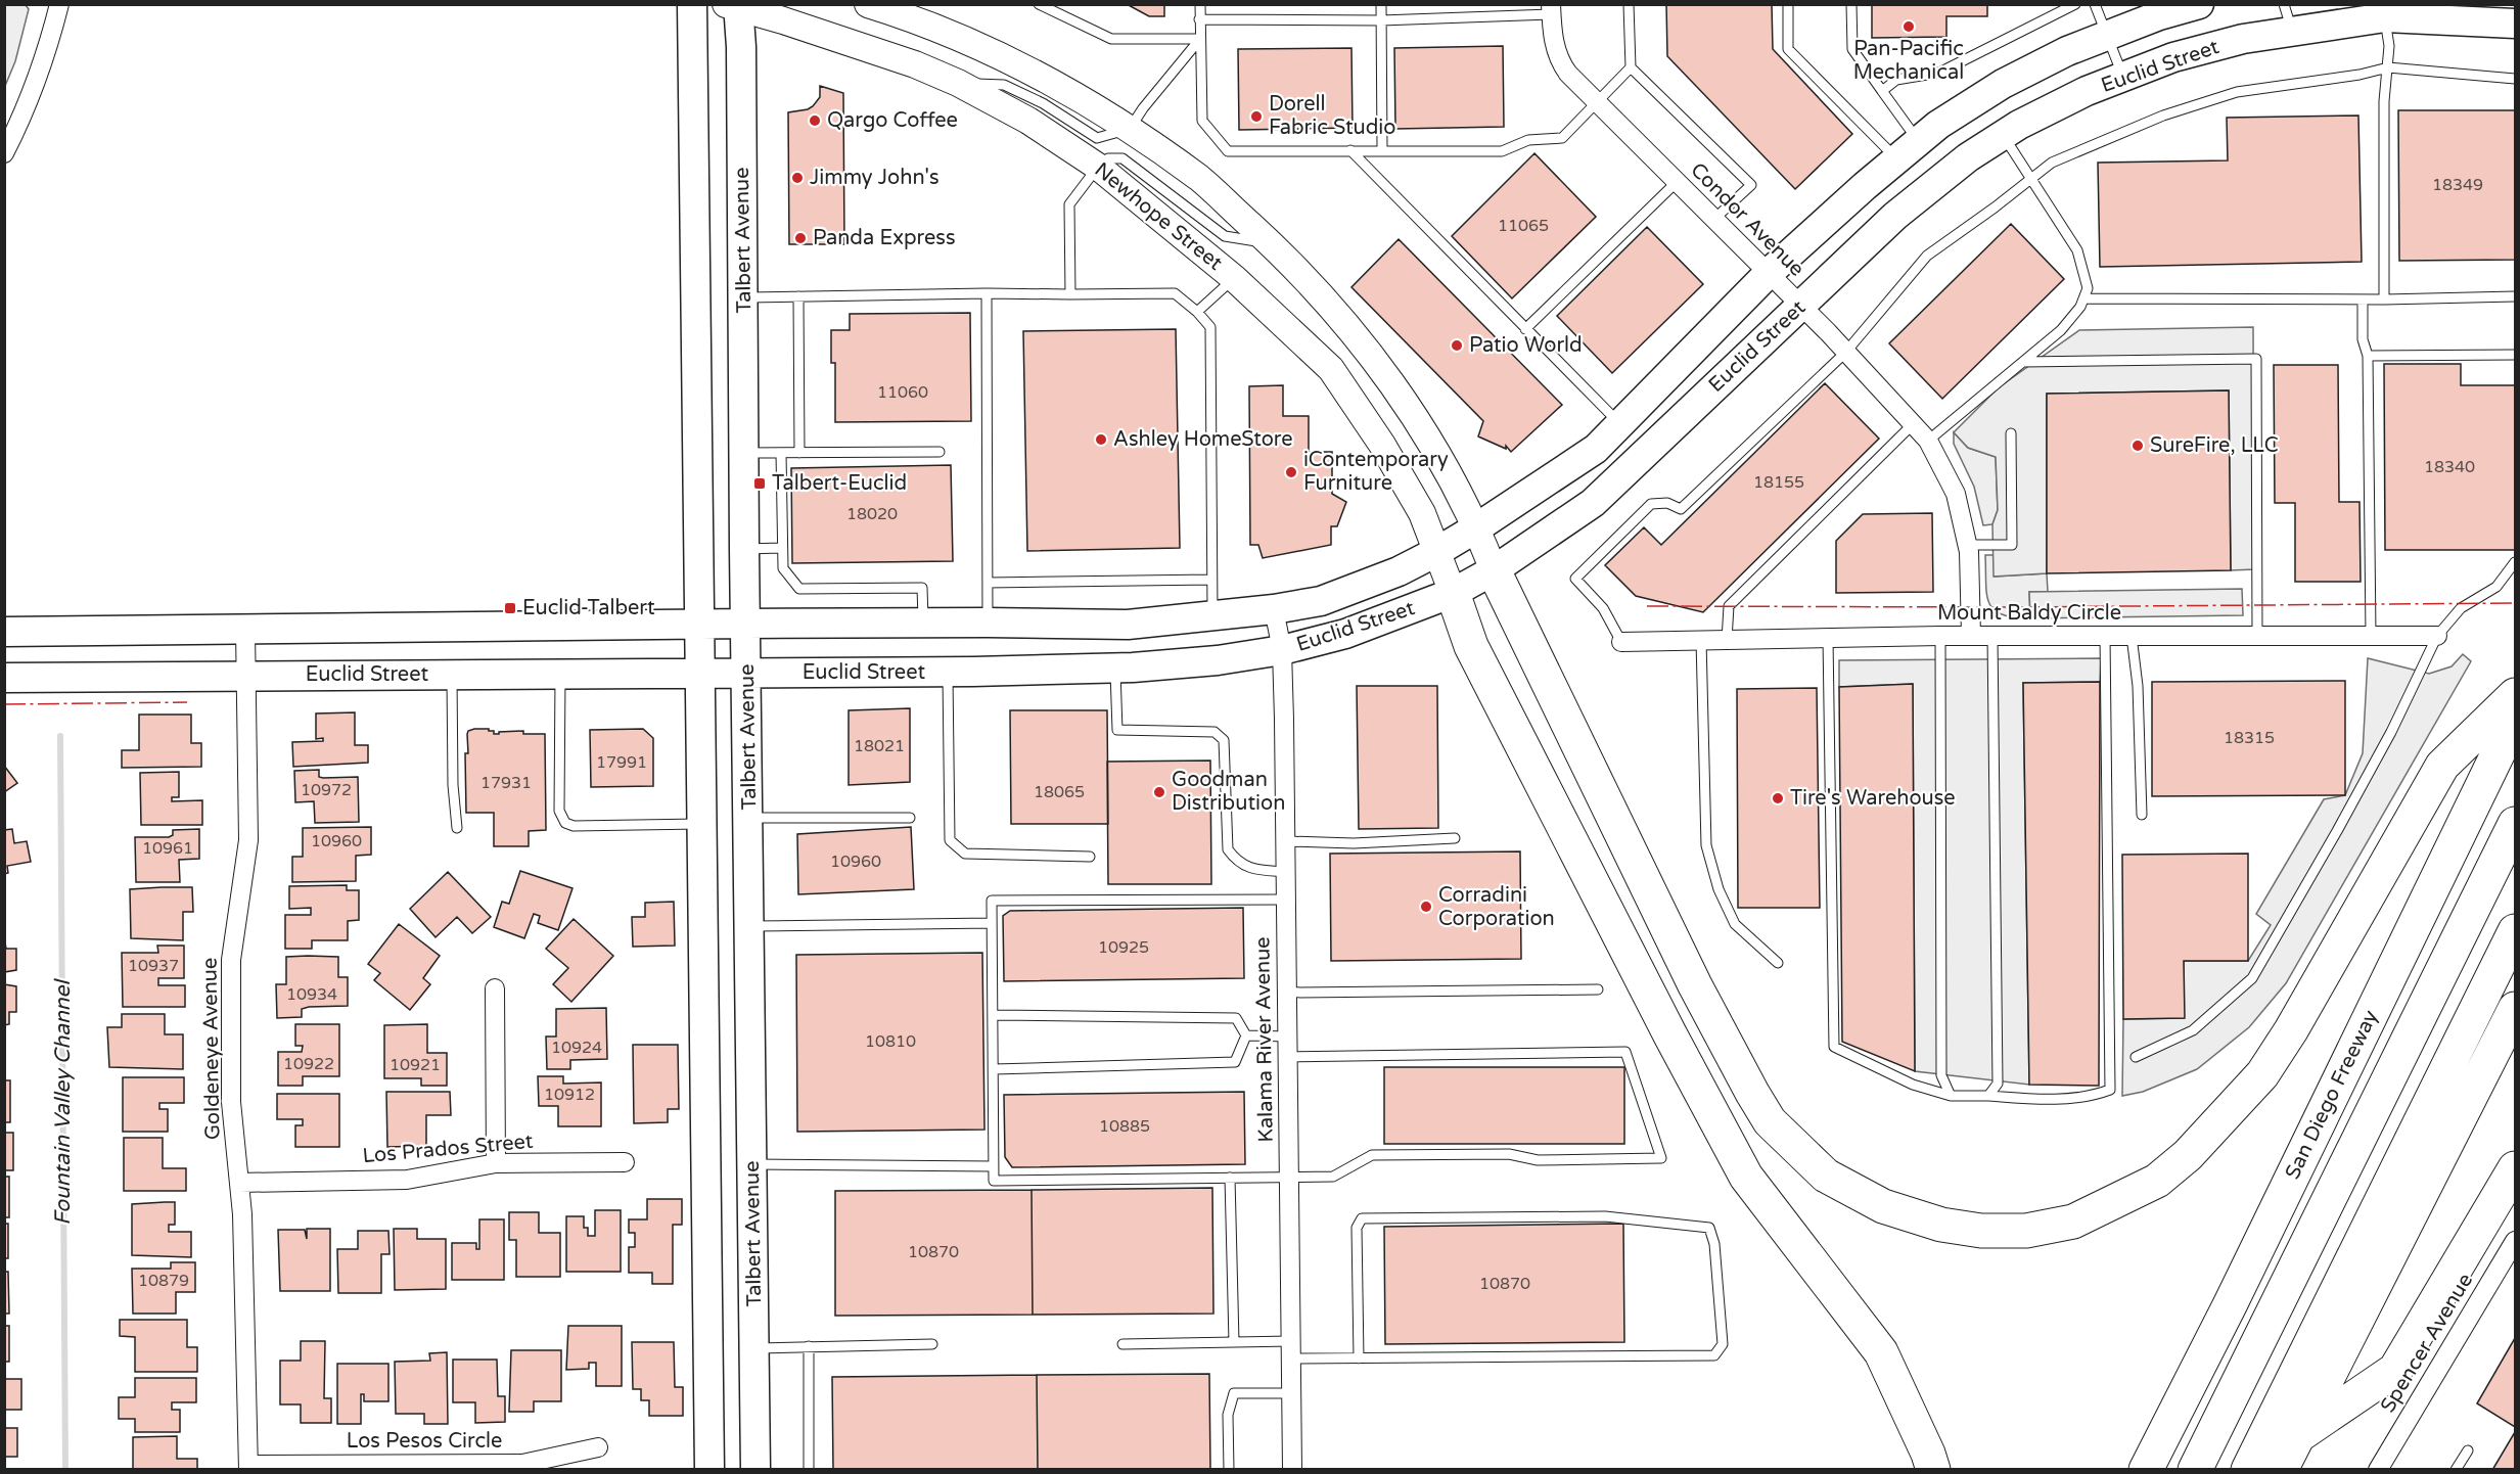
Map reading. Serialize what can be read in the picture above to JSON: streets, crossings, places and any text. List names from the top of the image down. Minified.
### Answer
{"streets":{"highway":["San Diego Freeway"],"main road":["Euclid Street","Talbert Avenue"],"street":["Newhope Street","Condor Avenue","Mount Baldy Circle","Kalama River Avenue","Goldeneye Avenue","Los Prados Street","Spencer Avenue","Los Pesos Circle"]},"crossings":[["Euclid Street","Newhope Street"],["Euclid Street","Condor Avenue"],["Euclid Street","Talbert Avenue"],["Euclid Street","Kalama River Avenue"],["Euclid Street","Goldeneye Avenue"],["Newhope Street","Talbert Avenue"],["Condor Avenue","Mount Baldy Circle"],["Goldeneye Avenue","Los Prados Street"],["Goldeneye Avenue","Los Pesos Circle"]],"water":["Fountain Valley Channel"],"places":{"other":["Pan-Pacific Mechanical","Dorell Fabric Studio","Qargo Coffee","Jimmy John's","Panda Express","Patio World","Ashley HomeStore","SureFire, LLC","iContemporary Furniture","Goodman Distribution","Tire's Warehouse","Corradini Corporation"],"transit":["Talbert-Euclid","Euclid-Talbert"]},"house_numbers":["18349","11065","11060","18340","18155","18020","18315","18021","17991","17931","10972","18065","10960","10961","10960","10925","10937","10934","10810","10924","10922","10921","10912","10885","10870","10879","10870"]}
